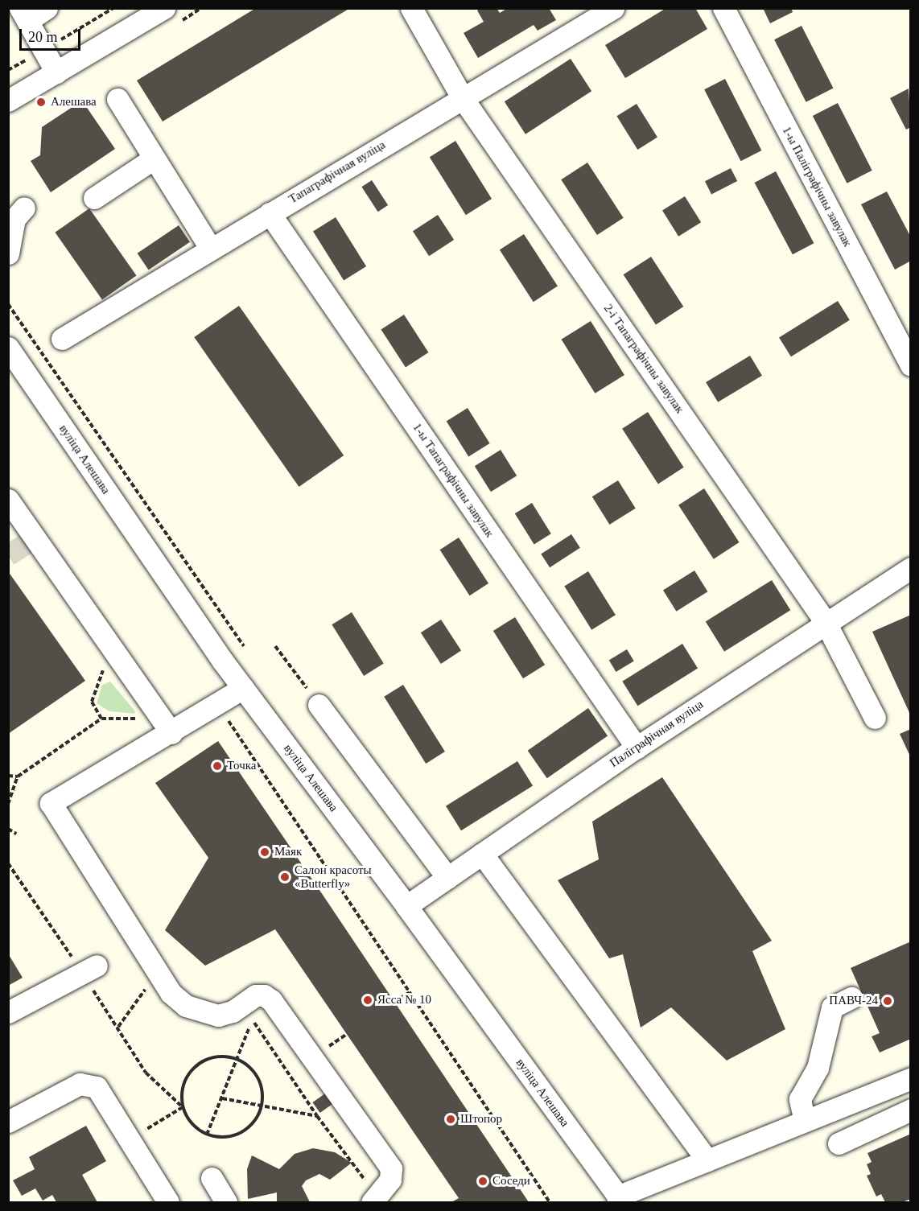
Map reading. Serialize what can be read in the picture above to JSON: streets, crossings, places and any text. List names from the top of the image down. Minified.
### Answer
{"streets":{"street":["Тапаграфічная вуліца","1-ы Паліграфічны завулак","2-і Тапаграфічны завулак","вуліца Алешава","1-ы Тапаграфічны завулак","Паліграфічная вуліца"]},"crossings":[["Тапаграфічная вуліца","2-і Тапаграфічны завулак"],["Тапаграфічная вуліца","1-ы Тапаграфічны завулак"],["2-і Тапаграфічны завулак","Паліграфічная вуліца"],["вуліца Алешава","Паліграфічная вуліца"],["1-ы Тапаграфічны завулак","Паліграфічная вуліца"]],"places":["Алешава","Точка","Маяк","Салон красоты «Butterfly»","Ясса № 10","ПАВЧ-24","Штопор","Соседи"],"scale_bar":"20 m"}
